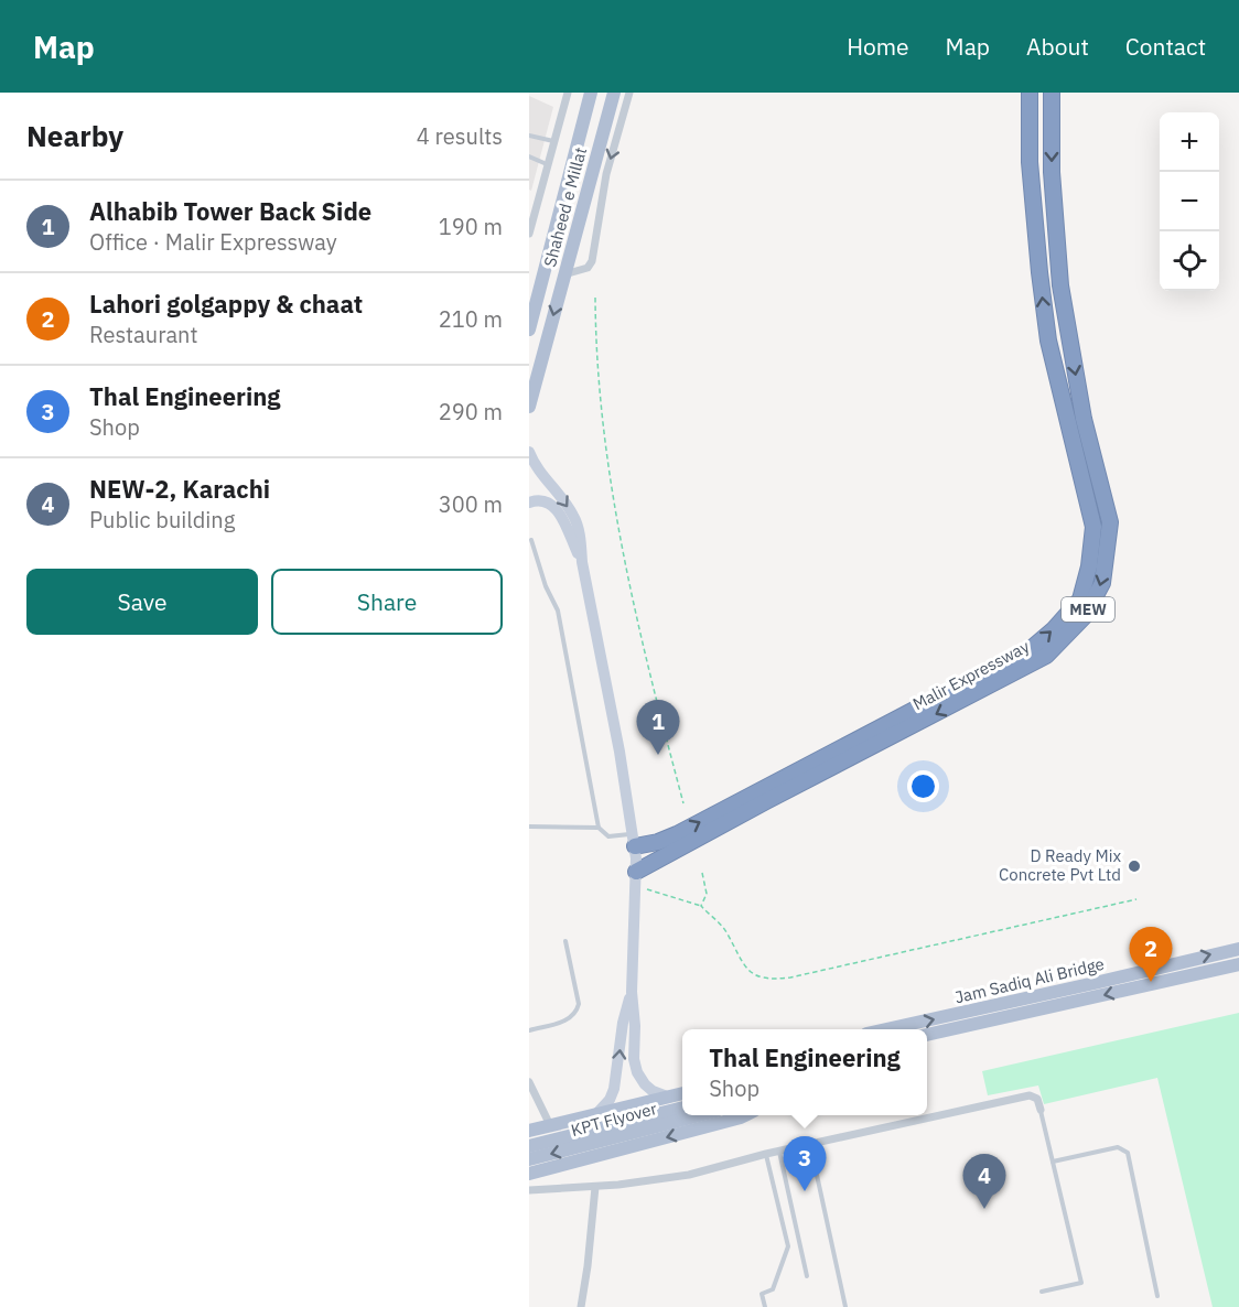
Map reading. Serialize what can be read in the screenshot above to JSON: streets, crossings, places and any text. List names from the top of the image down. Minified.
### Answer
{"streets":{"highway":["MEW","Malir Expressway"],"main road":["Shaheed e Millat","Jam Sadiq Ali Bridge","KPT Flyover"]},"places":["D Ready Mix Concrete Pvt Ltd"],"page":{"header":"Map","nav":["Home","Map","About","Contact"],"heading":["Nearby","4 results"],"map_buttons":["+","−"],"list":[{"mark":"1","name":"Alhabib Tower Back Side","note":"Office · Malir Expressway","value":"190 m"},{"mark":"2","name":"Lahori golgappy & chaat","note":"Restaurant","value":"210 m"},{"mark":"3","name":"Thal Engineering","note":"Shop","value":"290 m"},{"mark":"4","name":"NEW-2, Karachi","note":"Public building","value":"300 m"}],"buttons":["Save","Share"],"pins":["1","2","3","4"],"popup":["Thal Engineering","Shop"]}}
